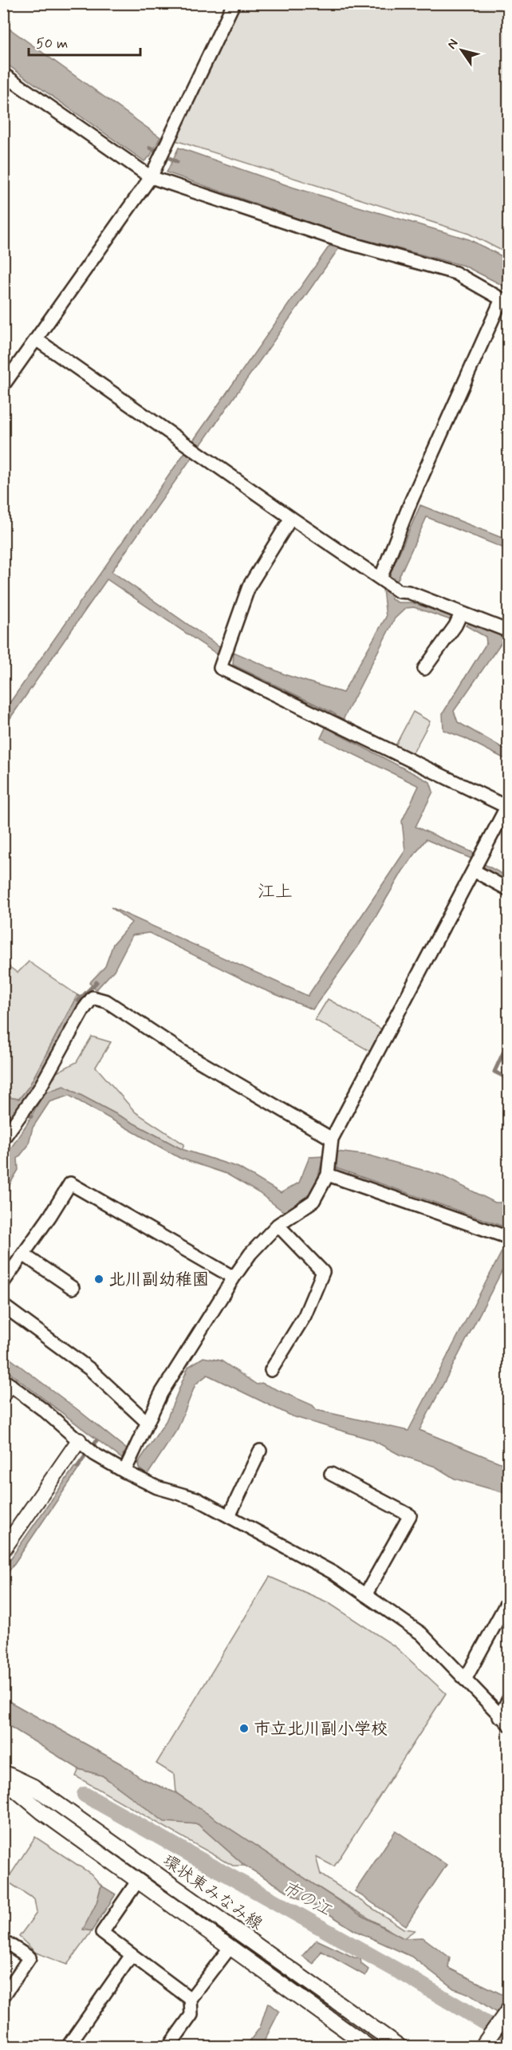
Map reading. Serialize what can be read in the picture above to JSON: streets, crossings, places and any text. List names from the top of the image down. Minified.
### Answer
{"streets":{"street":["環状東みなみ線"]},"districts":["江上"],"water":["市の江"],"places":["北川副幼稚園","市立北川副小学校"],"scale_bar":"50 m","north":"top left"}
